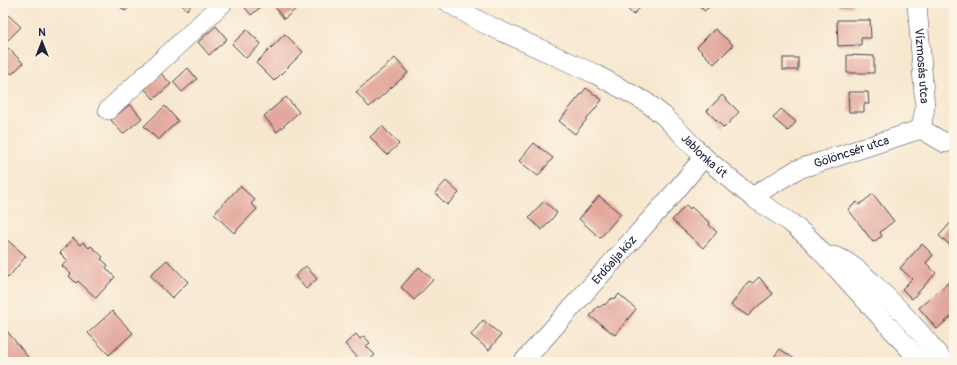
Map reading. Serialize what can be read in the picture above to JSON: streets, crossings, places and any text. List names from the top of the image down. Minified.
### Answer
{"streets":{"street":["Vízmosás utca","Gölöncsér utca","Jablonka út","Erdőalja köz"]},"crossings":[["Vízmosás utca","Gölöncsér utca"],["Gölöncsér utca","Jablonka út"],["Jablonka út","Erdőalja köz"]],"north":"top"}
